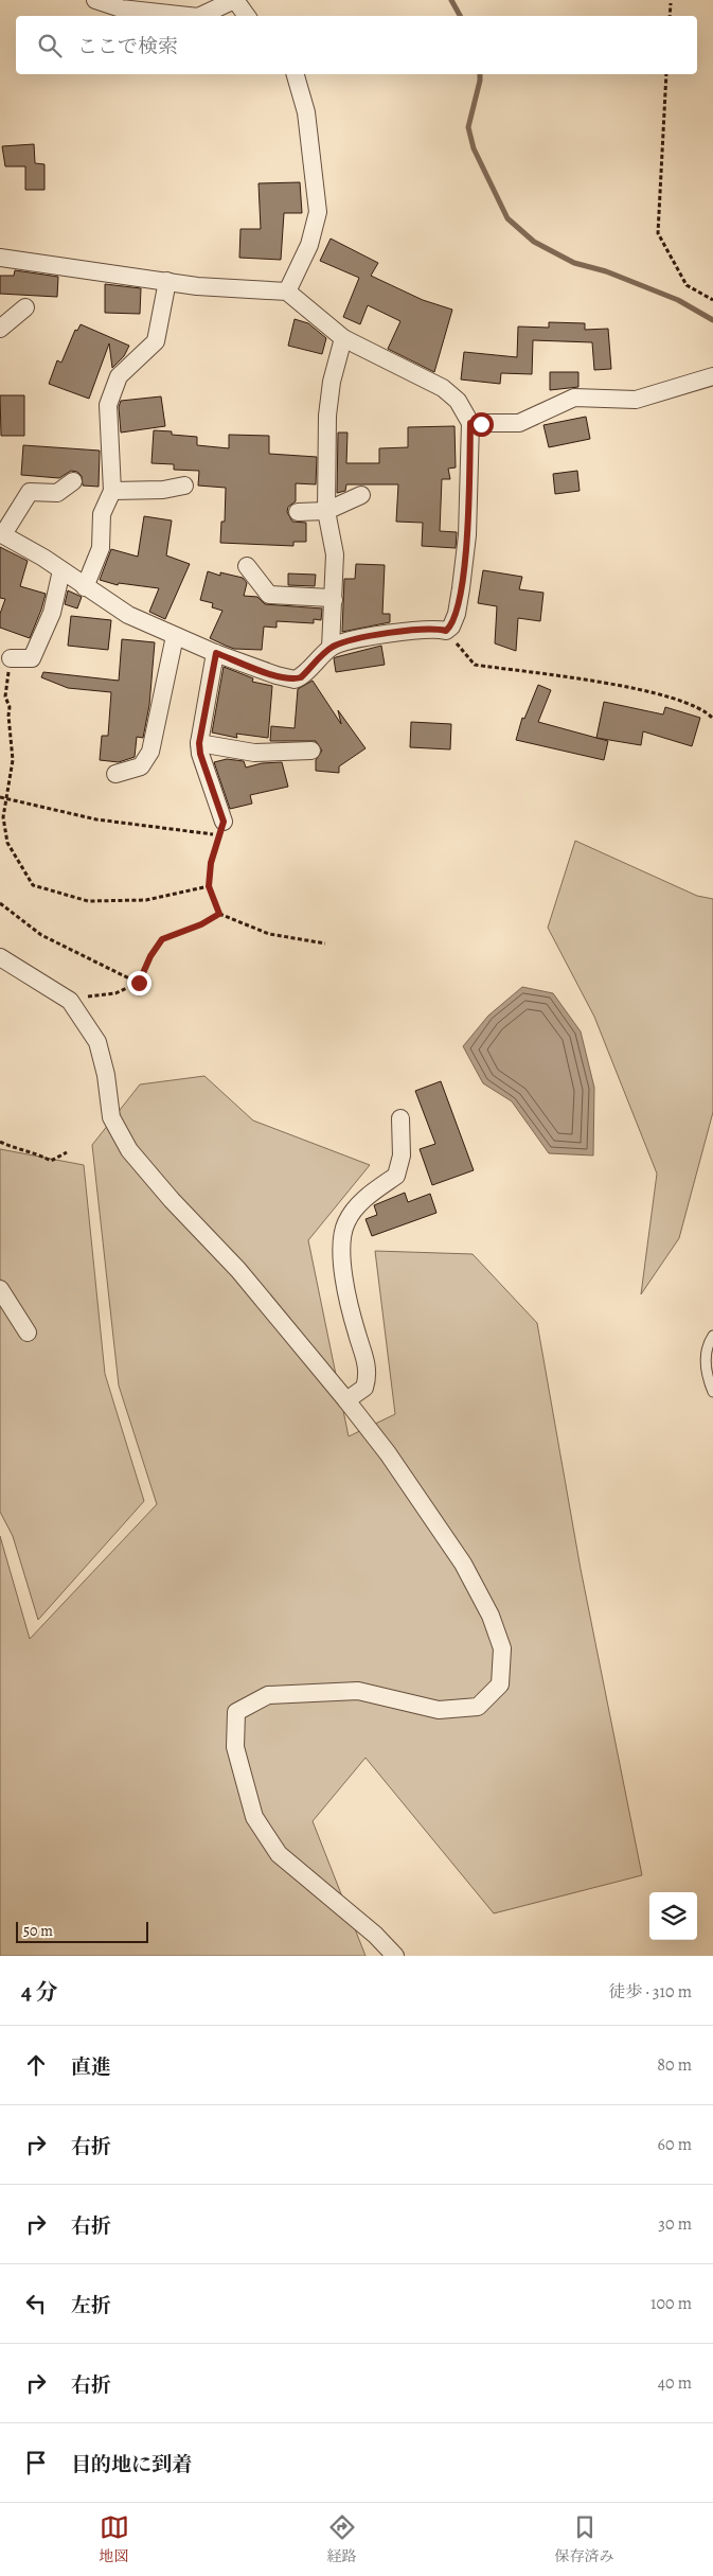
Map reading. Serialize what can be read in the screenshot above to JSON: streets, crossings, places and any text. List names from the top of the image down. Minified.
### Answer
{"scale_bar":"50 m","page":{"search":"ここで検索","scale":"50 m","heading":["4 分","徒歩 · 310 m"],"list":[["直進","80 m"],["右折","60 m"],["右折","30 m"],["左折","100 m"],["右折","40 m"],"目的地に到着"],"nav":["地図","経路","保存済み"]}}
